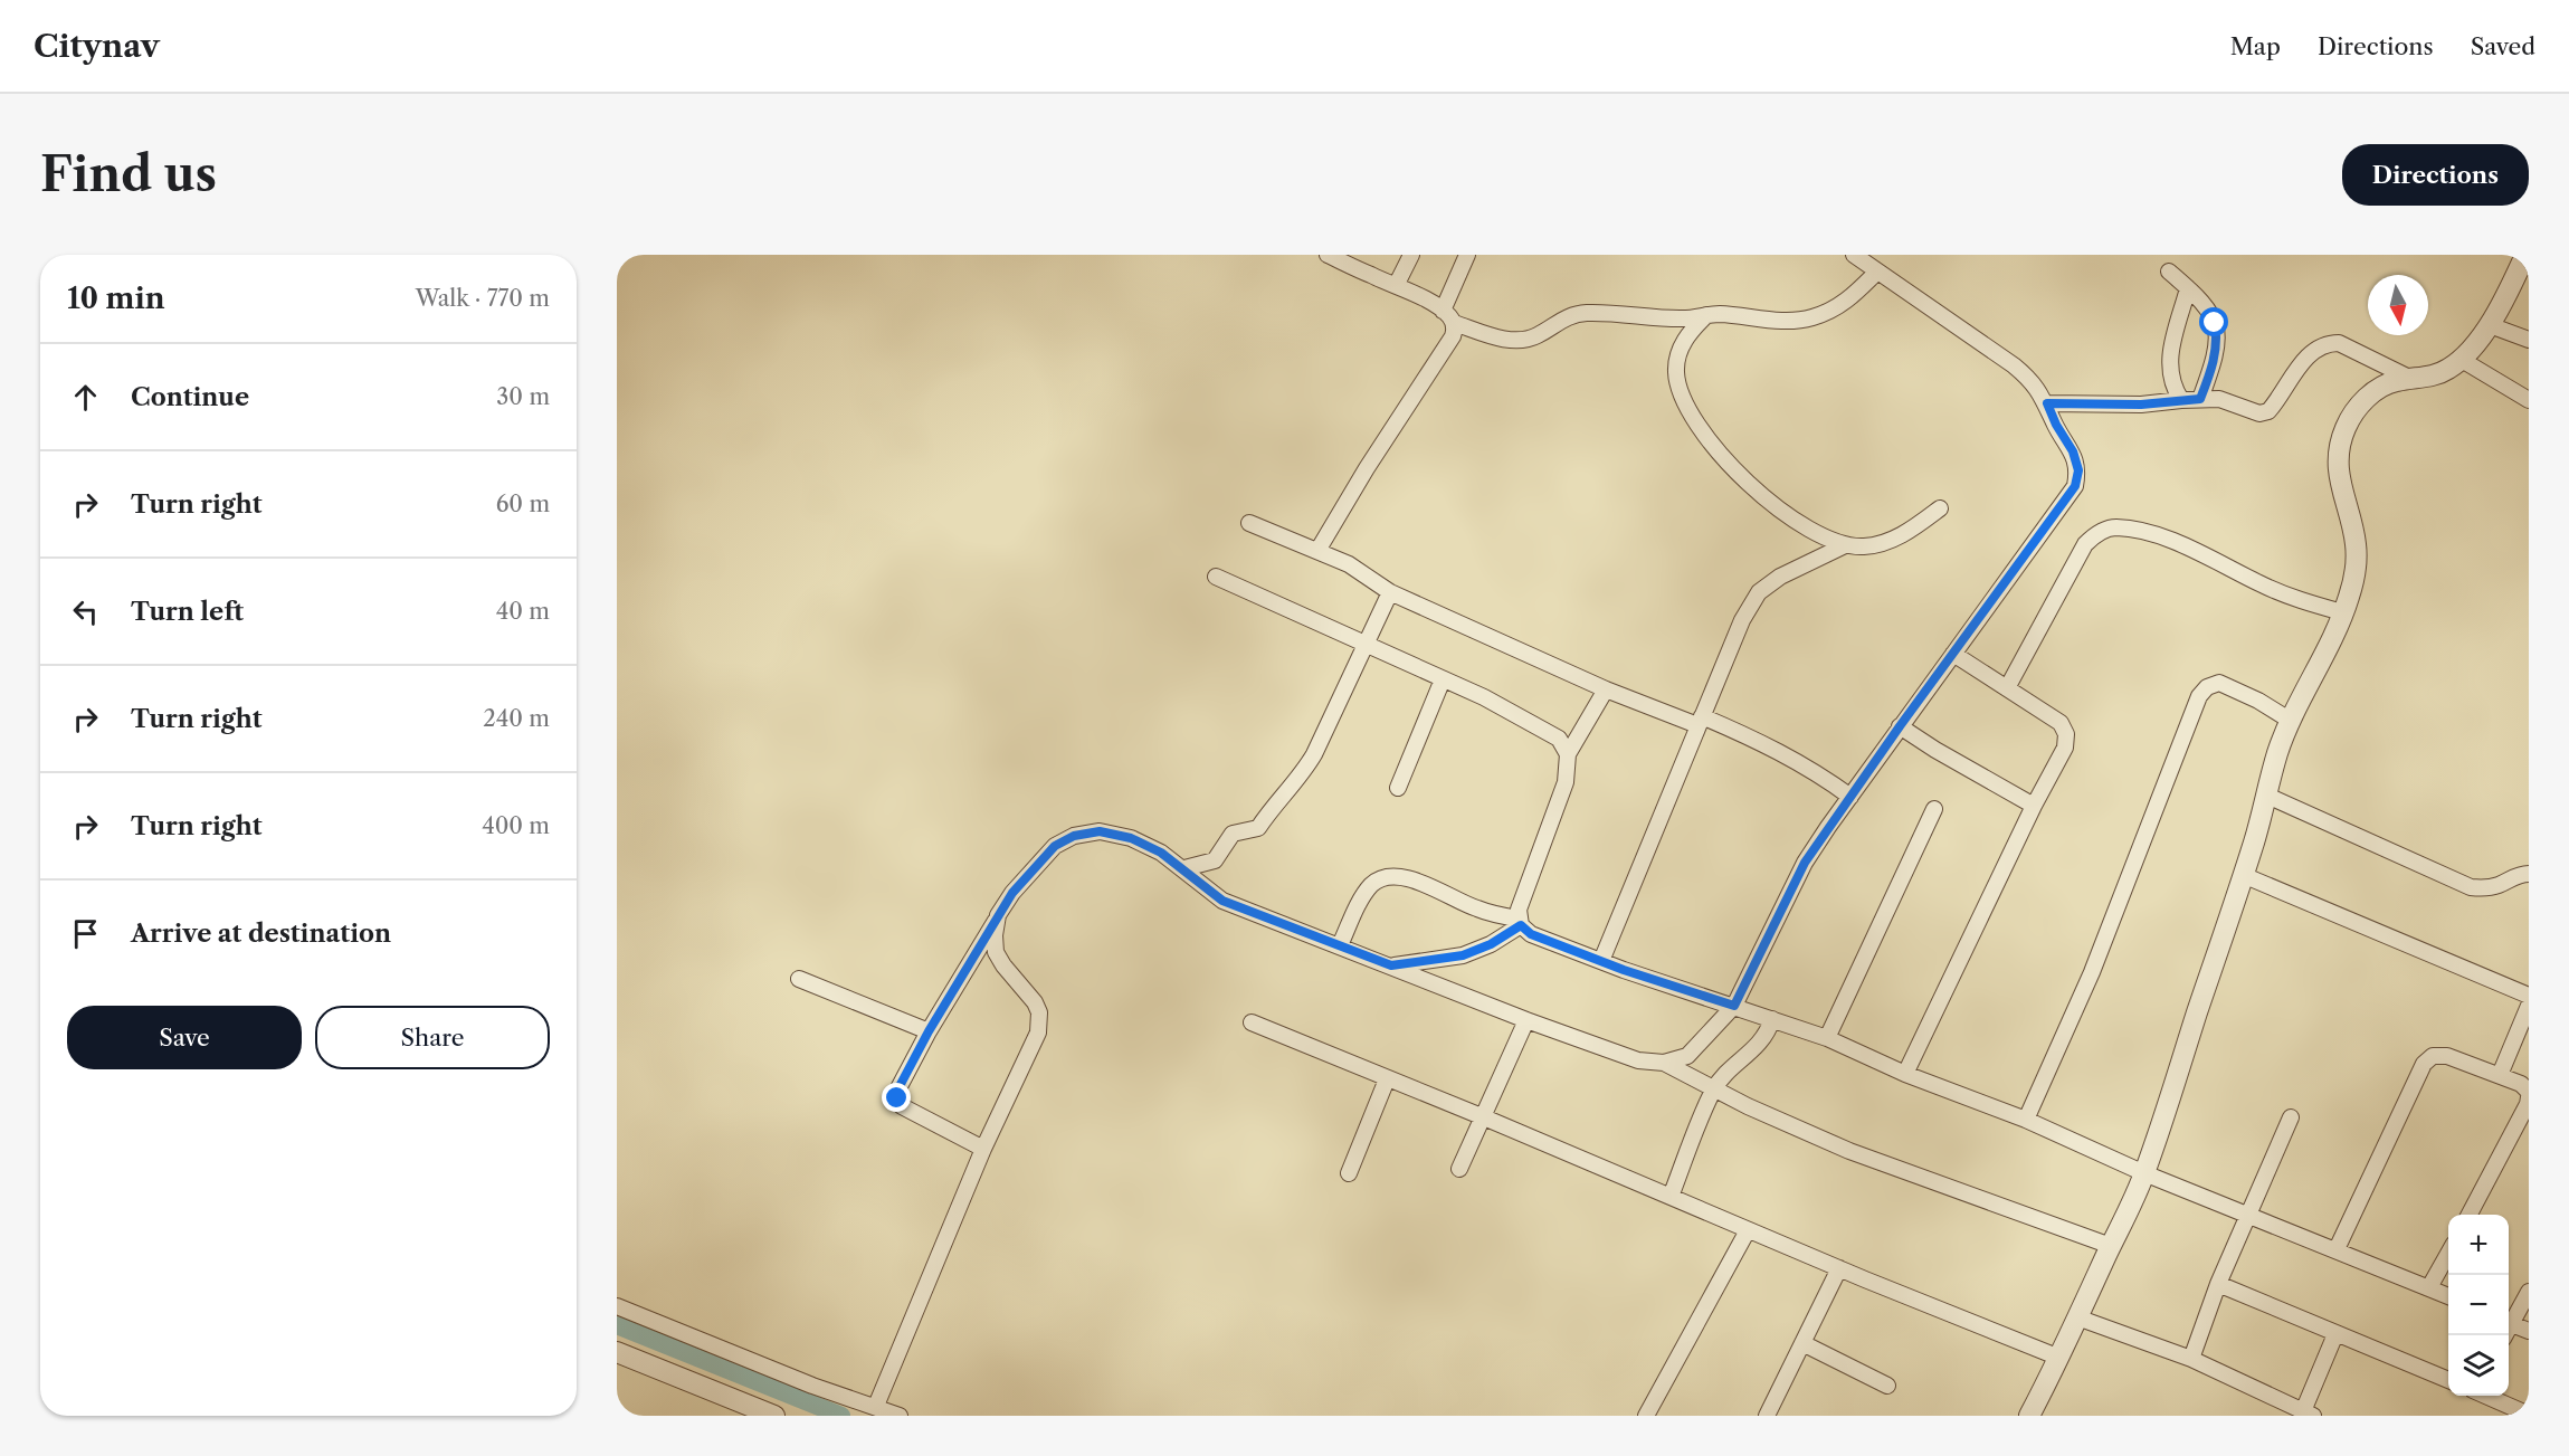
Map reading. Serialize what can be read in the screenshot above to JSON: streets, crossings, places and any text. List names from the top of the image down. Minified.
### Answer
{"north":"bottom","page":{"header":"Citynav","nav":["Map","Directions","Saved"],"buttons":["Directions",["Save","Share"]],"title":"Find us","heading":["10 min","Walk · 770 m"],"list":[["Continue","30 m"],["Turn right","60 m"],["Turn left","40 m"],["Turn right","240 m"],["Turn right","400 m"],"Arrive at destination"],"map_buttons":["+","−"]}}
